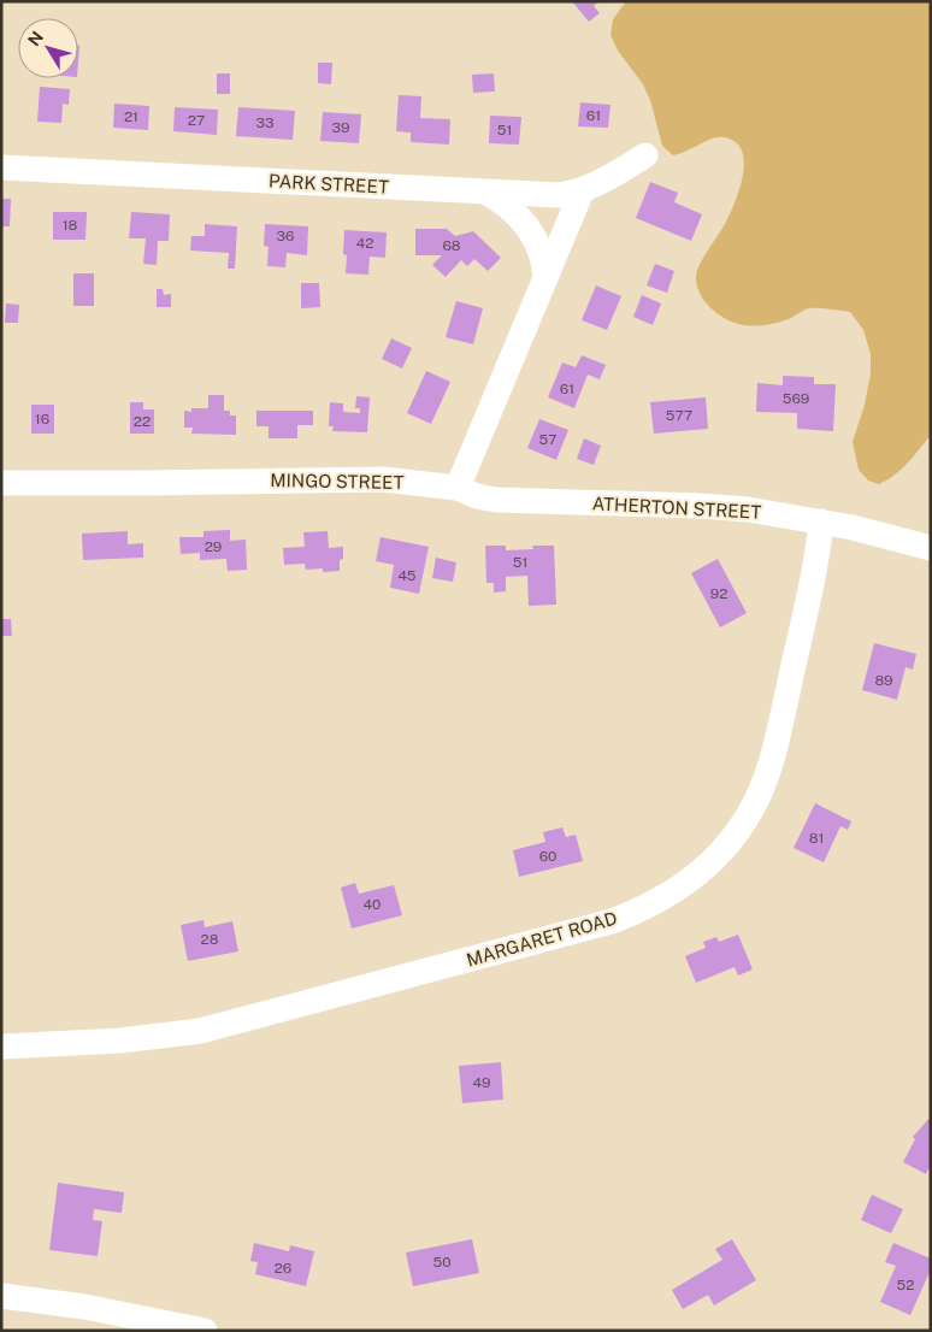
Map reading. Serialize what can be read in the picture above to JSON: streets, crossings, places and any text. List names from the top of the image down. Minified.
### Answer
{"streets":{"street":["PARK STREET","MINGO STREET","ATHERTON STREET","MARGARET ROAD"]},"crossings":[["MINGO STREET","ATHERTON STREET"],["ATHERTON STREET","MARGARET ROAD"]],"house_numbers":["61","21","27","33","39","51","18","36","42","68","61","569","577","16","22","57","29","51","45","92","89","81","60","40","28","49","50","26","52"],"north":"top left"}
